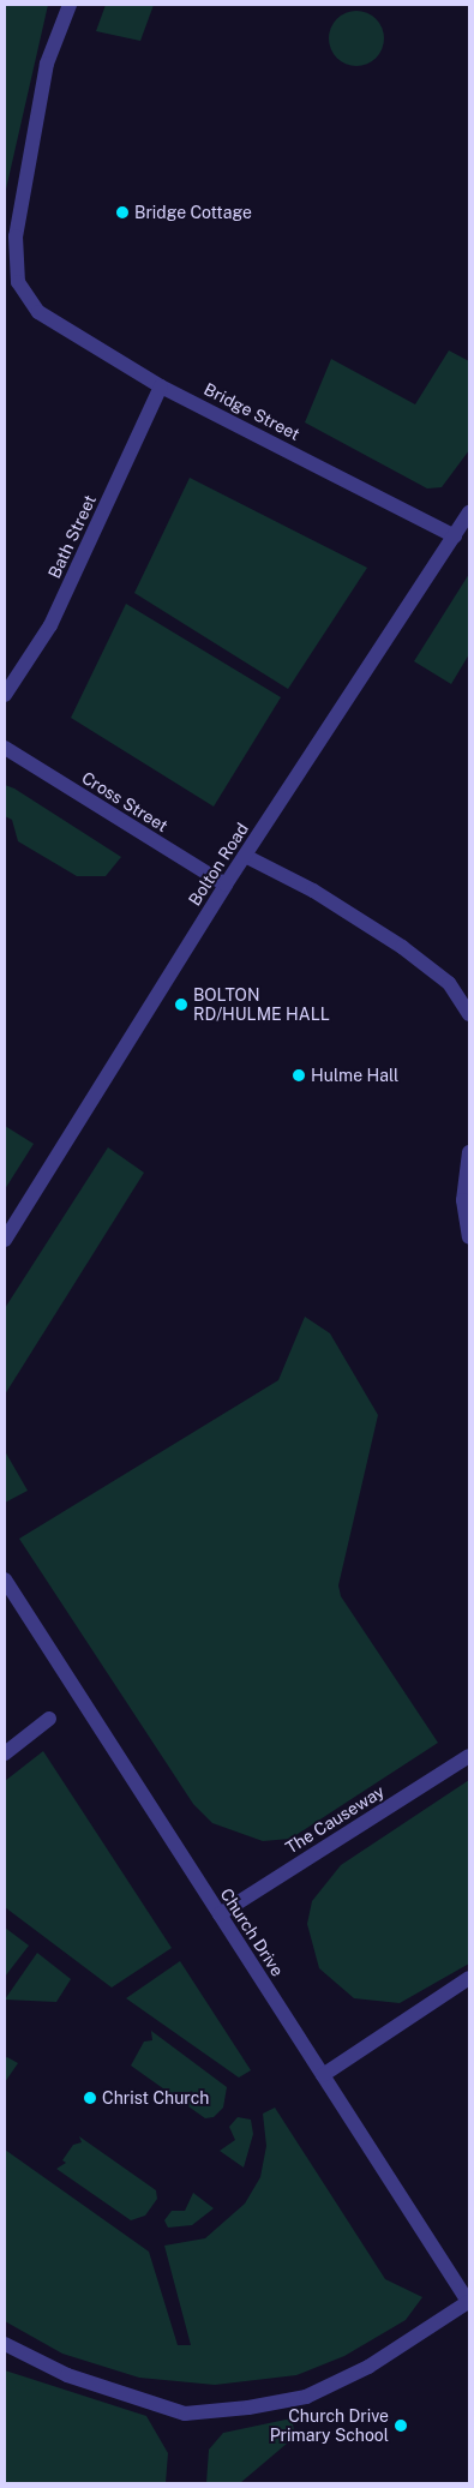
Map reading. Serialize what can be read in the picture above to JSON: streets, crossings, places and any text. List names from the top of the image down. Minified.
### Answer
{"streets":{"street":["Bridge Street","Bath Street","Cross Street","Bolton Road","The Causeway","Church Drive"]},"crossings":[["Bridge Street","Bath Street"],["Bridge Street","Bolton Road"],["Cross Street","Bolton Road"],["The Causeway","Church Drive"]],"places":["Bridge Cottage","BOLTON RD/HULME HALL","Hulme Hall","Christ Church","Church Drive Primary School"]}
